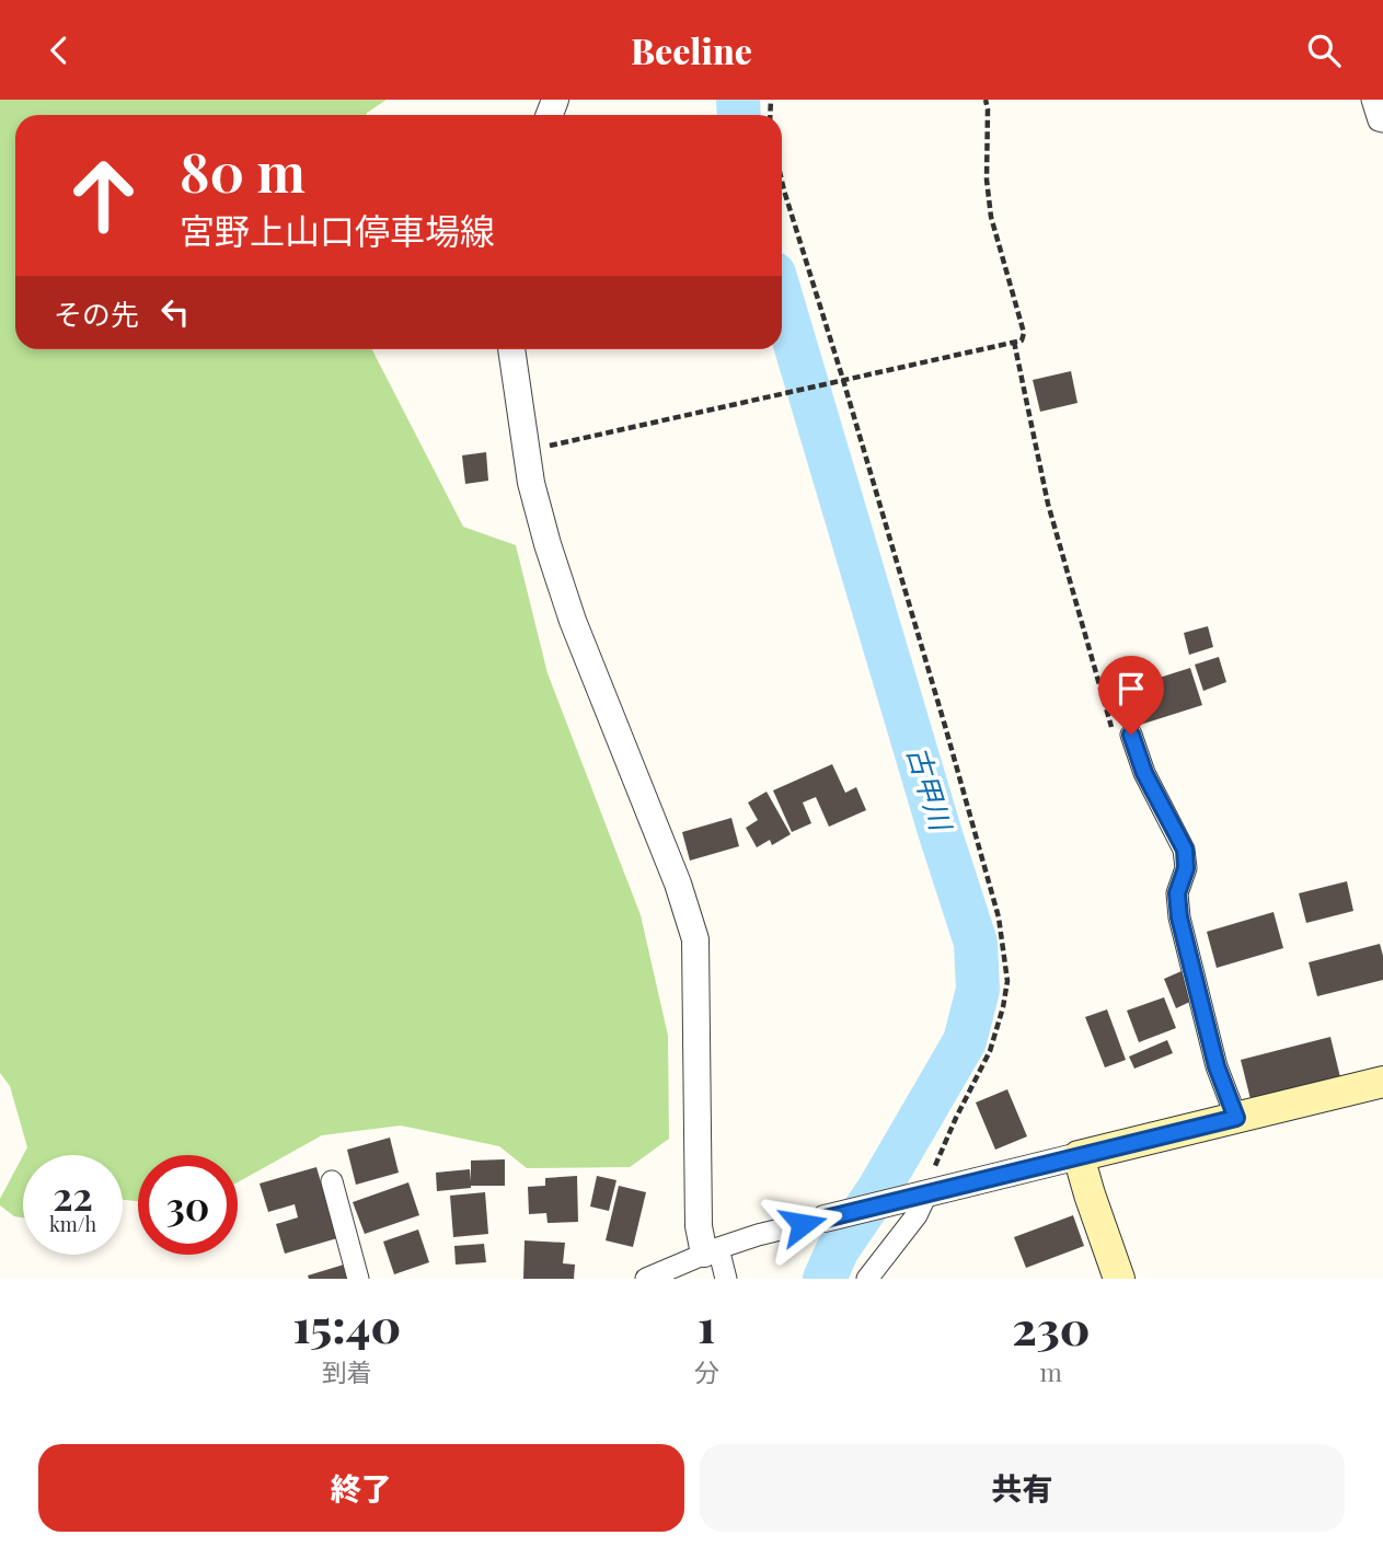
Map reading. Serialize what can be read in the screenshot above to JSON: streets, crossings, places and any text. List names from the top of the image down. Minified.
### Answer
{"water":["古甲川"],"page":{"header":"Beeline","turn":["80 m","宮野上山口停車場線"],"then":"その先","speed":"22 km/h","limit":"30","eta":["15:40","到着","1","分","230","m"],"buttons":["終了","共有"]}}
